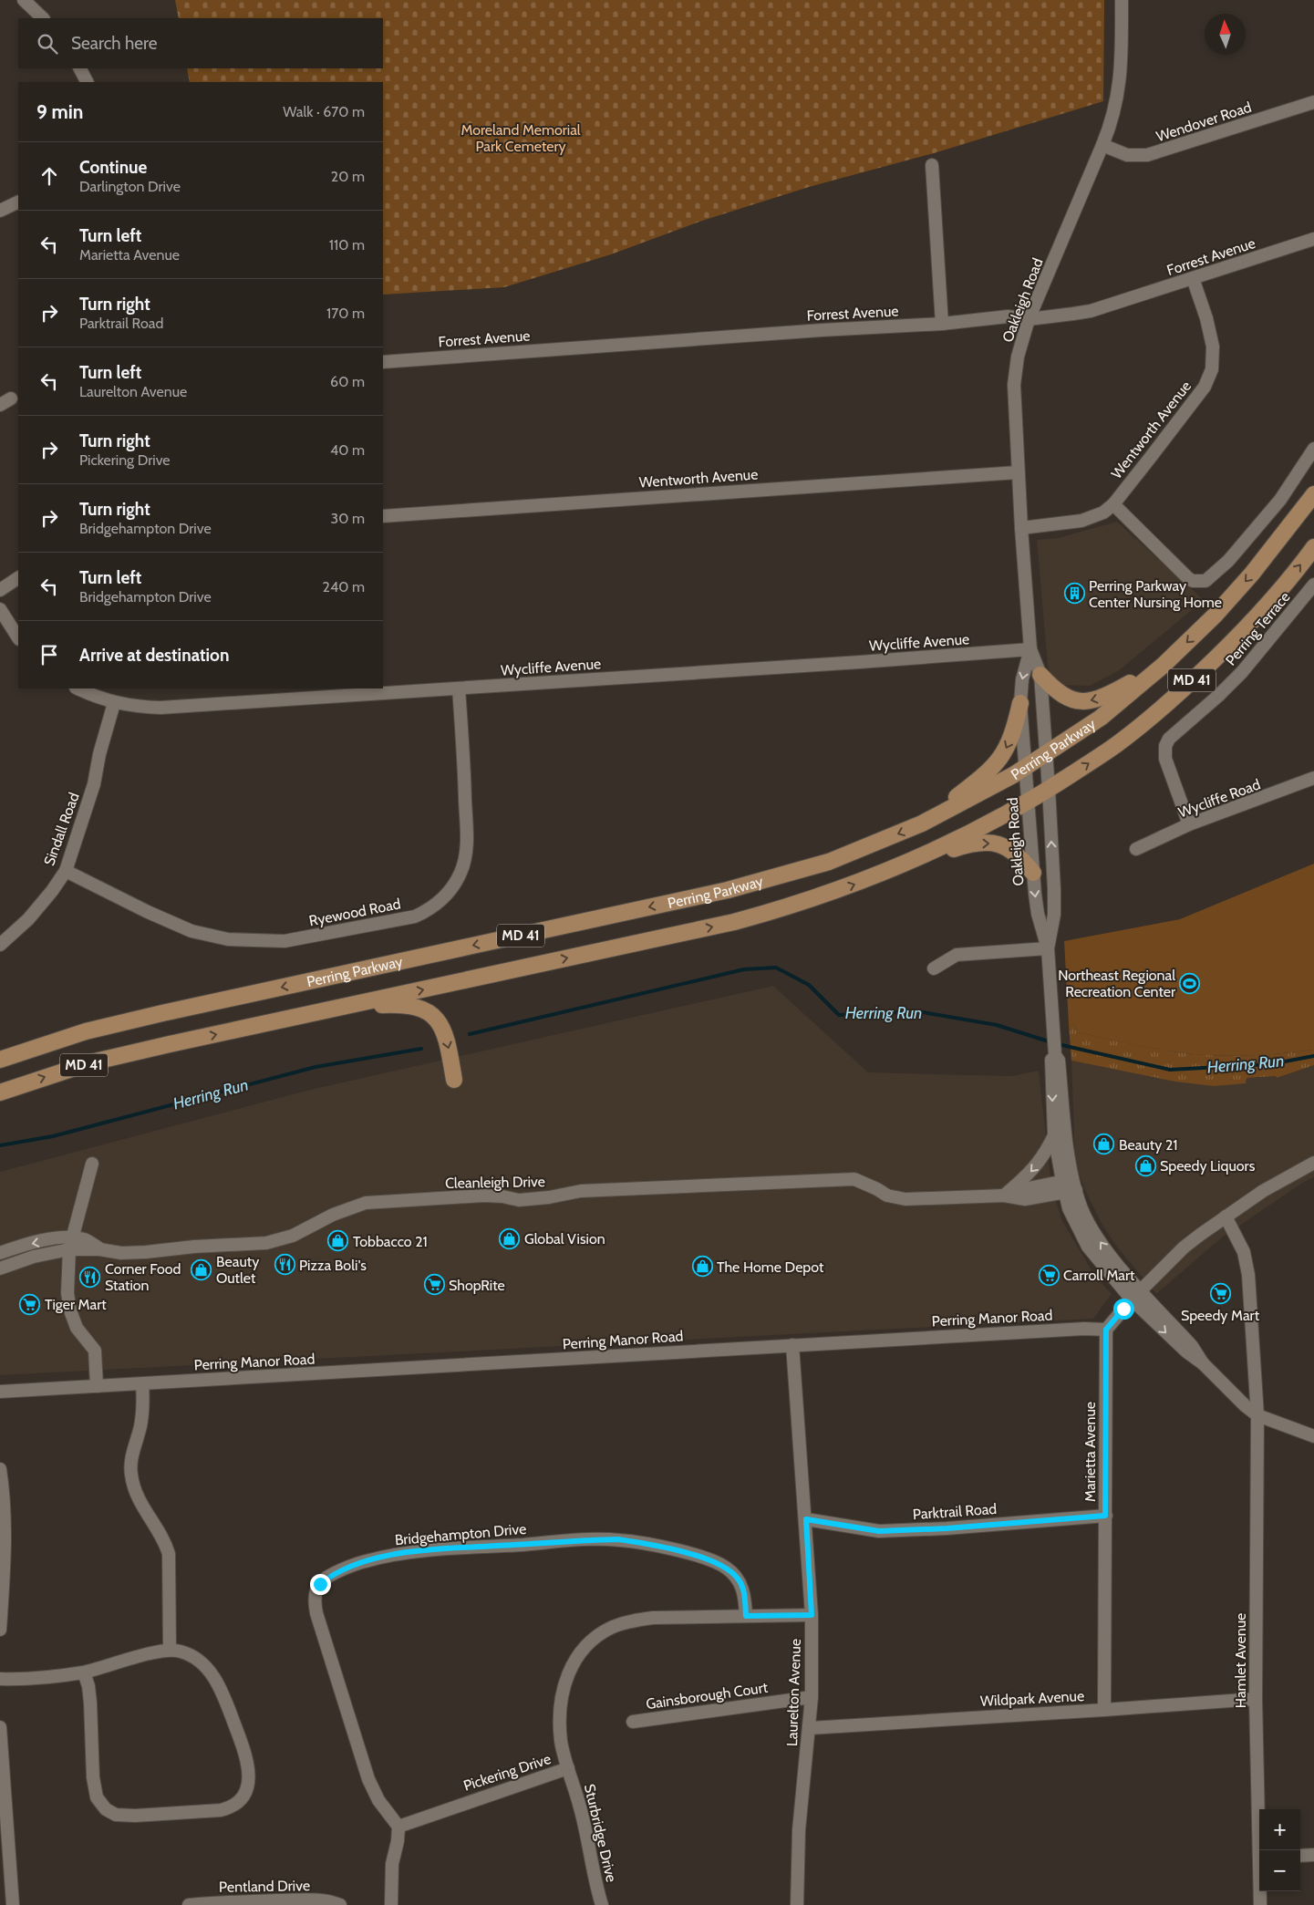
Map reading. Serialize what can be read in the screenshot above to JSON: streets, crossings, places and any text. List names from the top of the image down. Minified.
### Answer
{"streets":{"main road":["MD 41","Perring Parkway"],"street":["Wendover Road","Forrest Avenue","Oakleigh Road","Wentworth Avenue","Perring Terrace","Wycliffe Avenue","Wycliffe Road","Sindall Road","Ryewood Road","Cleanleigh Drive","Perring Manor Road","Marietta Avenue","Parktrail Road","Bridgehampton Drive","Hamlet Avenue","Laurelton Avenue","Gainsborough Court","Wildpark Avenue","Pickering Drive","Sturbridge Drive","Pentland Drive"]},"crossings":[["Wendover Road","Oakleigh Road"],["Forrest Avenue","Oakleigh Road"],["Forrest Avenue","Wentworth Avenue"],["Oakleigh Road","Wentworth Avenue"],["Oakleigh Road","Wycliffe Avenue"],["Oakleigh Road","MD 41"],["Oakleigh Road","Perring Parkway"],["Oakleigh Road","Cleanleigh Drive"],["Perring Terrace","Wycliffe Road"],["Wycliffe Avenue","Sindall Road"],["Wycliffe Avenue","Ryewood Road"],["Sindall Road","Ryewood Road"],["Perring Manor Road","Marietta Avenue"],["Perring Manor Road","Laurelton Avenue"],["Marietta Avenue","Parktrail Road"],["Marietta Avenue","Wildpark Avenue"],["Parktrail Road","Laurelton Avenue"],["Bridgehampton Drive","Pickering Drive"],["Hamlet Avenue","Wildpark Avenue"],["Laurelton Avenue","Gainsborough Court"],["Laurelton Avenue","Wildpark Avenue"],["Laurelton Avenue","Pickering Drive"],["Pickering Drive","Sturbridge Drive"]],"water":["Herring Run"],"parks":["Moreland Memorial Park Cemetery"],"places":{"building":["Perring Parkway Center Nursing Home"],"sports":["Northeast Regional Recreation Center"],"shop":["Beauty 21","Speedy Liquors","Global Vision","Tobbacco 21","The Home Depot","Beauty Outlet"],"restaurant":["Pizza Boli's","Corner Food Station"],"supermarket":["Carroll Mart","ShopRite","Speedy Mart","Tiger Mart"]},"north":"top","page":{"search":"Search here","heading":["9 min","Walk · 670 m"],"list":[["Continue","Darlington Drive","20 m"],["Turn left","Marietta Avenue","110 m"],["Turn right","Parktrail Road","170 m"],["Turn left","Laurelton Avenue","60 m"],["Turn right","Pickering Drive","40 m"],["Turn right","Bridgehampton Drive","30 m"],["Turn left","Bridgehampton Drive","240 m"],"Arrive at destination"],"map_buttons":["+","−"]}}
